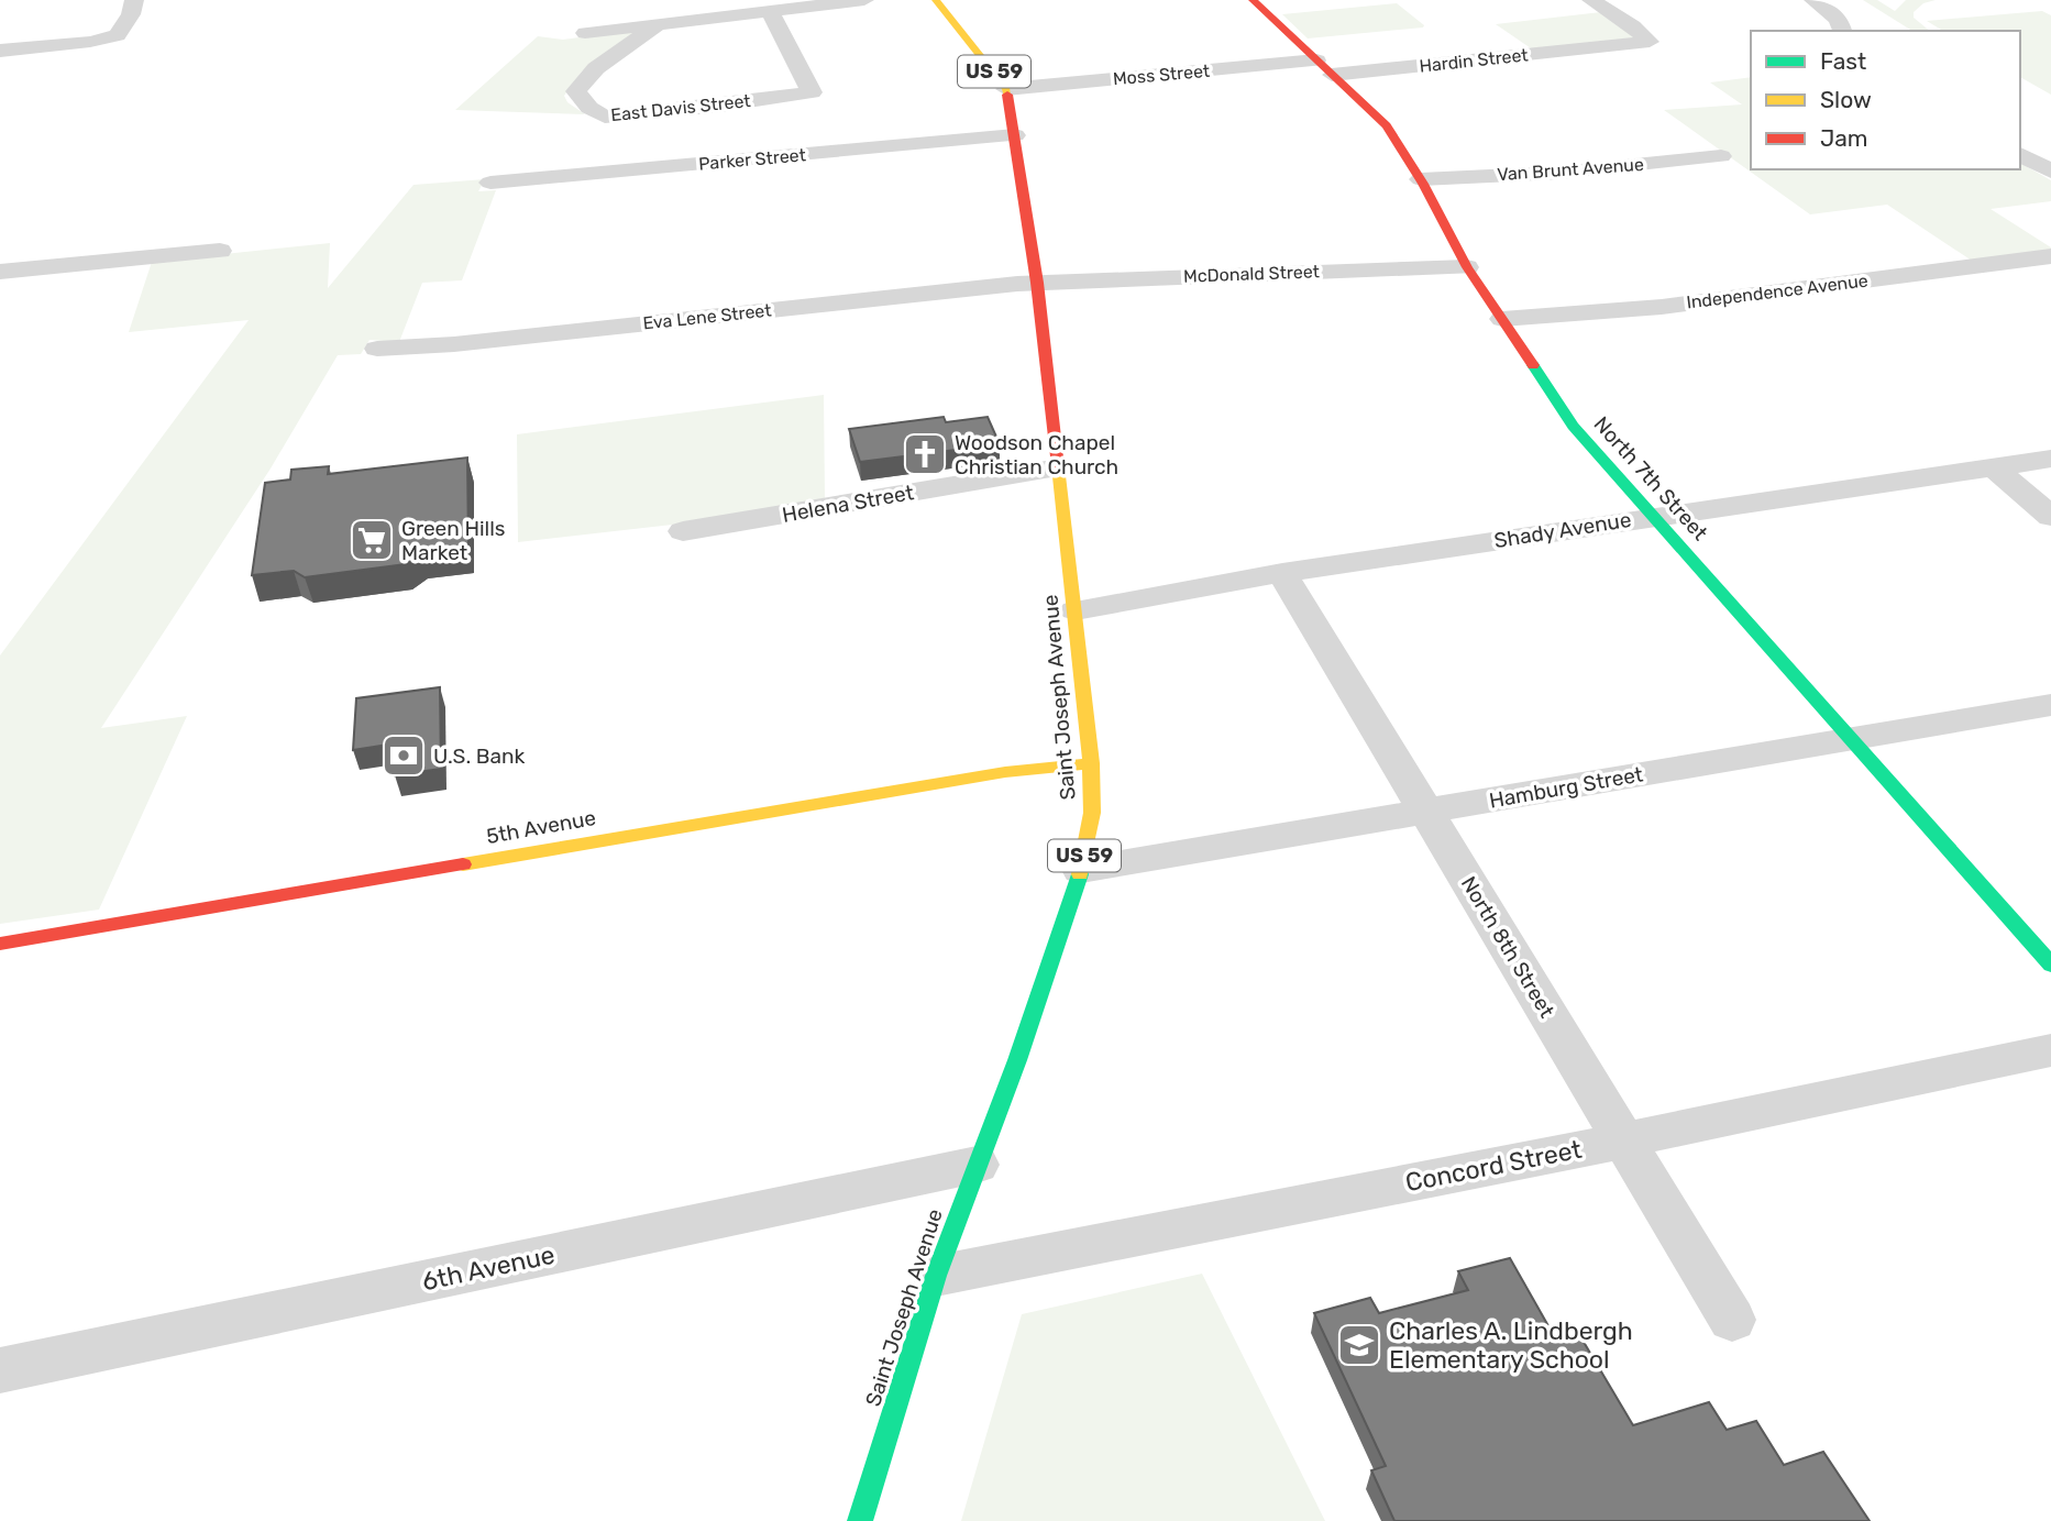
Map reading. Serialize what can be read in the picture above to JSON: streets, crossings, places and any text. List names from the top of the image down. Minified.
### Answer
{"streets":{"street":["Hardin Street","US 59","Moss Street","East Davis Street","Parker Street","Van Brunt Avenue","McDonald Street","Independence Avenue","Eva Lene Street","North 7th Street","Helena Street","Shady Avenue","Saint Joseph Avenue","Hamburg Street","5th Avenue","North 8th Street","Concord Street","6th Avenue"]},"crossings":[["Hardin Street","North 7th Street"],["Moss Street","North 7th Street"],["Moss Street","Saint Joseph Avenue"],["Parker Street","Saint Joseph Avenue"],["Van Brunt Avenue","North 7th Street"],["McDonald Street","Eva Lene Street"],["McDonald Street","North 7th Street"],["McDonald Street","Saint Joseph Avenue"],["Independence Avenue","North 7th Street"],["Eva Lene Street","Saint Joseph Avenue"],["North 7th Street","Shady Avenue"],["North 7th Street","Hamburg Street"],["Helena Street","Saint Joseph Avenue"],["Shady Avenue","Saint Joseph Avenue"],["Shady Avenue","North 8th Street"],["Saint Joseph Avenue","Hamburg Street"],["Saint Joseph Avenue","5th Avenue"],["Saint Joseph Avenue","Concord Street"],["Saint Joseph Avenue","6th Avenue"],["Hamburg Street","North 8th Street"],["North 8th Street","Concord Street"]],"places":{"church":["Woodson Chapel Christian Church"],"supermarket":["Green Hills Market"],"bank":["U.S. Bank"],"school or university":["Charles A. Lindbergh Elementary School"]},"legend":["Fast","Slow","Jam"]}
